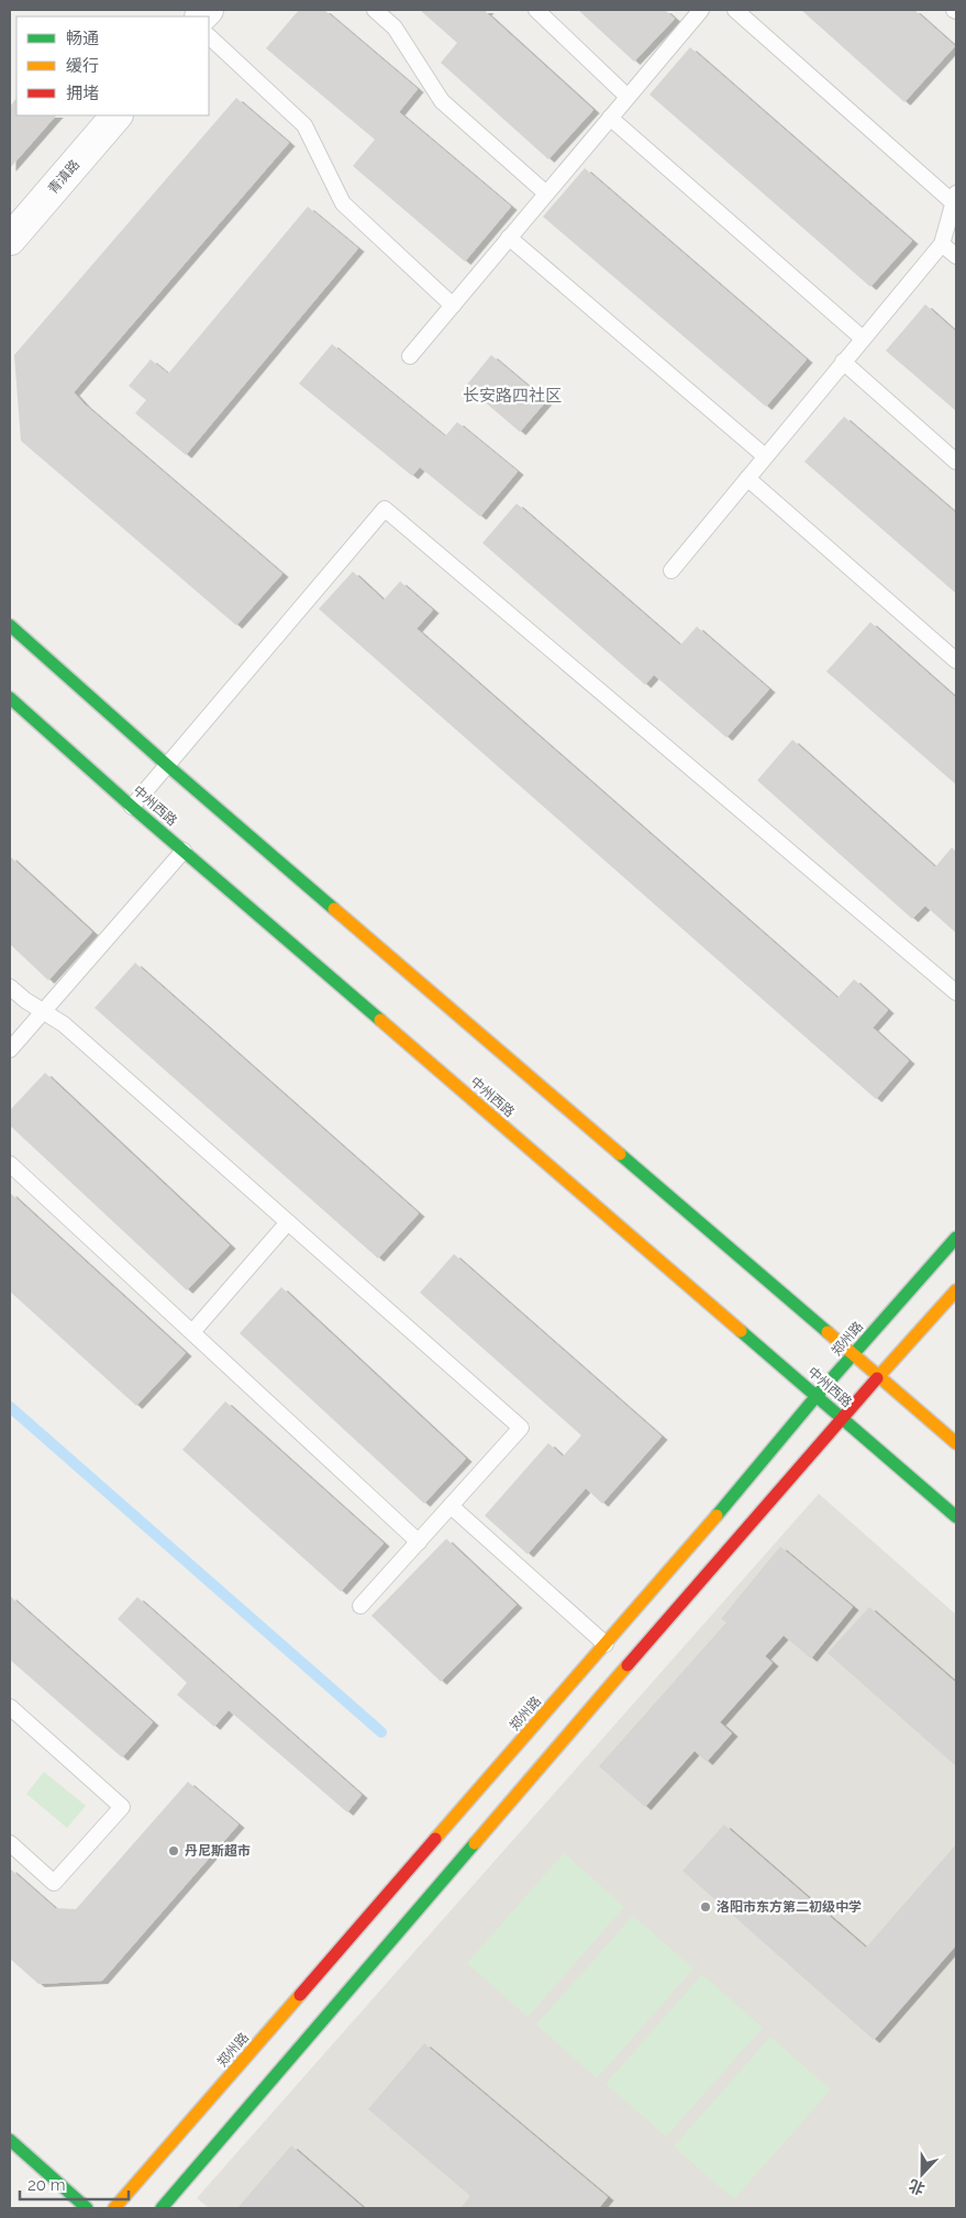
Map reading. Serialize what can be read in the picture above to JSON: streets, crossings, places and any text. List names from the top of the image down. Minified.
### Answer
{"streets":{"street":["青滇路","中州西路","郑州路"]},"crossings":[["中州西路","郑州路"]],"districts":["长安路四社区"],"places":["丹尼斯超市","洛阳市东方第二初级中学"],"legend":["畅通","缓行","拥堵"],"scale_bar":"20 m","north":"bottom"}
